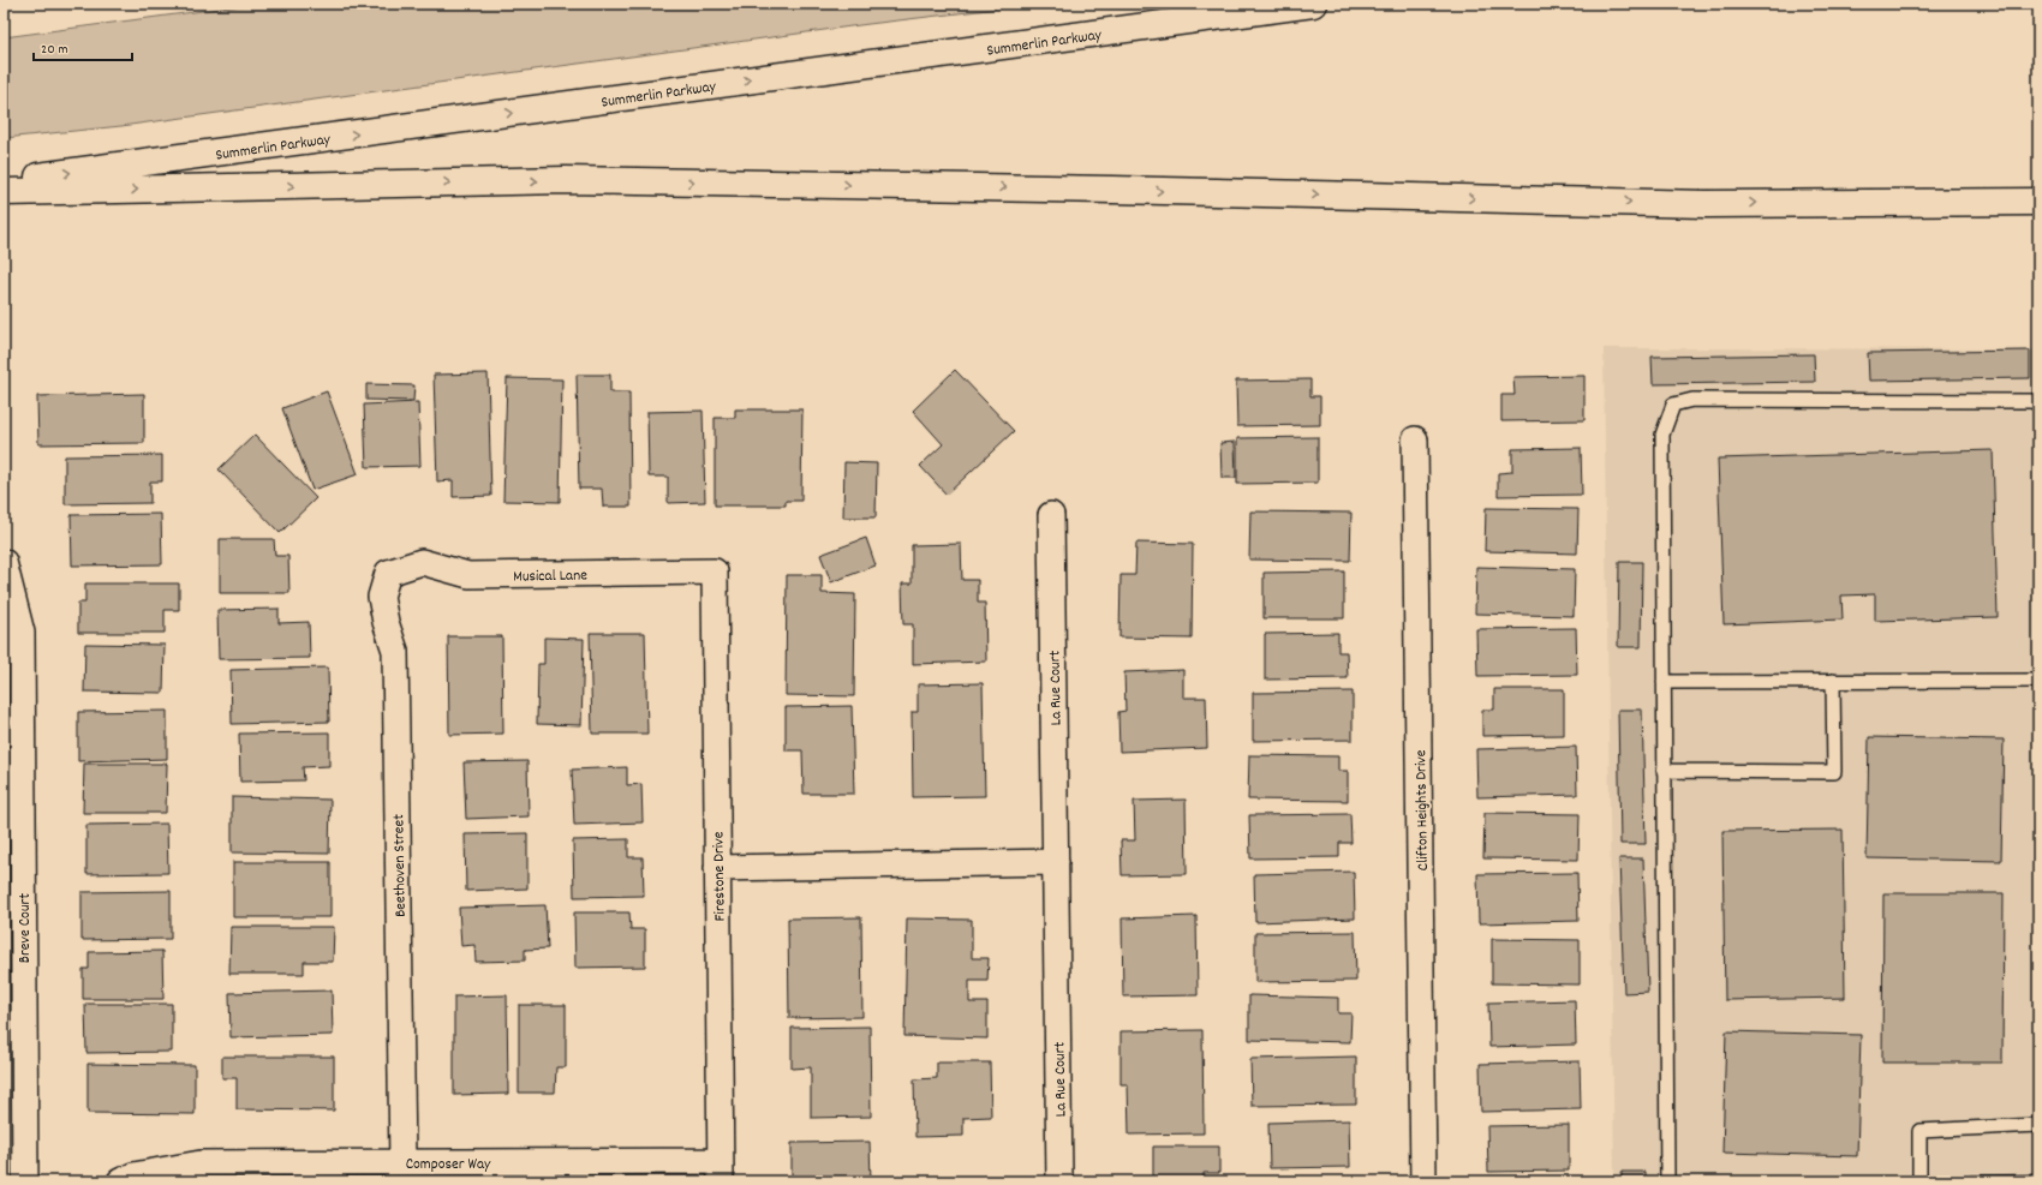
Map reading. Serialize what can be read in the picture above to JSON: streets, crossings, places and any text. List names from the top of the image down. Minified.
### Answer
{"streets":{"highway":["Summerlin Parkway"],"street":["Musical Lane","La Rue Court","Clifton Heights Drive","Beethoven Street","Firestone Drive","Breve Court","Composer Way"]},"crossings":[["Musical Lane","Beethoven Street"],["Musical Lane","Firestone Drive"],["Beethoven Street","Composer Way"],["Firestone Drive","Composer Way"]],"scale_bar":"20 m"}
